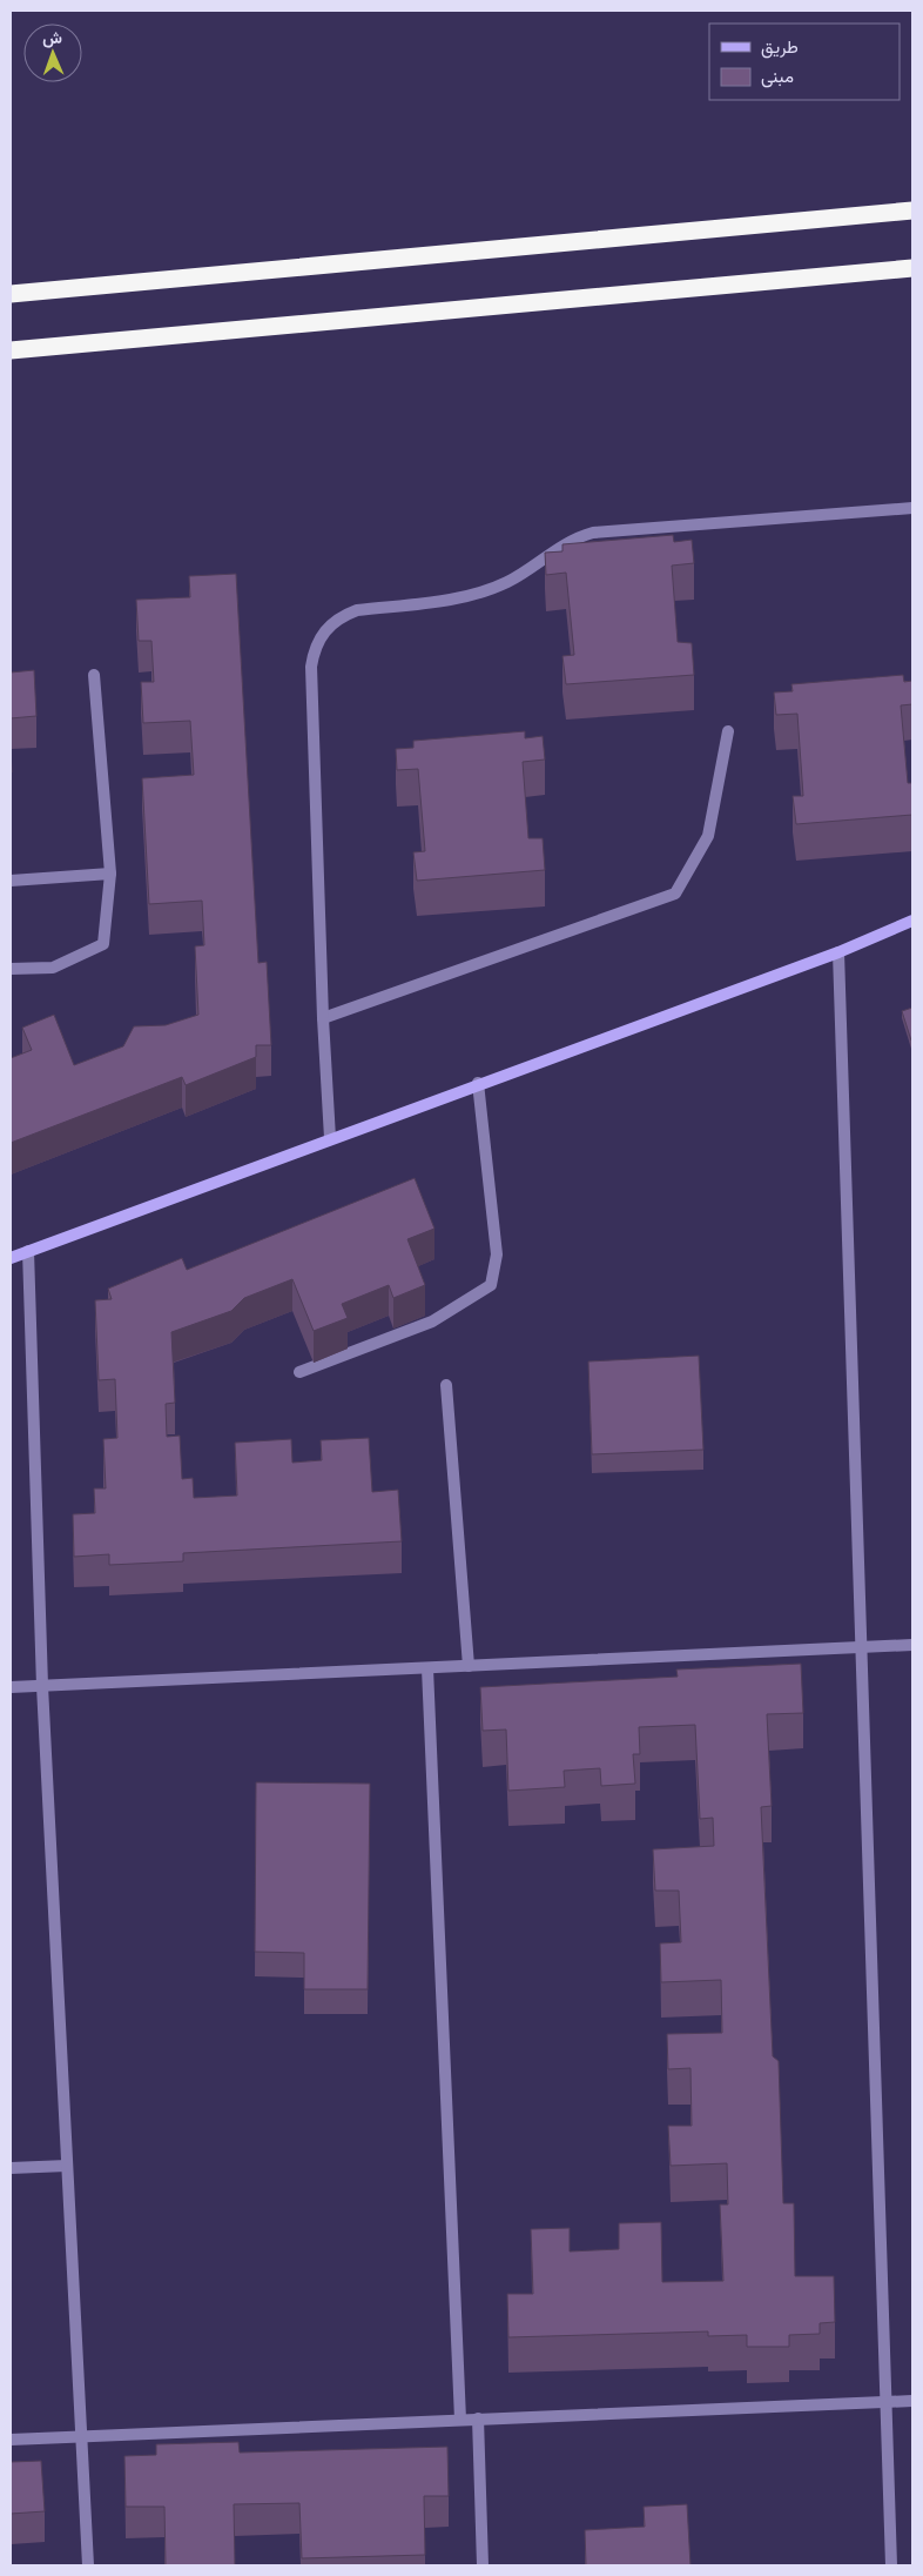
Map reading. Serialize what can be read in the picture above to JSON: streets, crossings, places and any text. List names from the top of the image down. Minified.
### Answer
{"legend":["طريق","مبنى"],"north":"top"}
